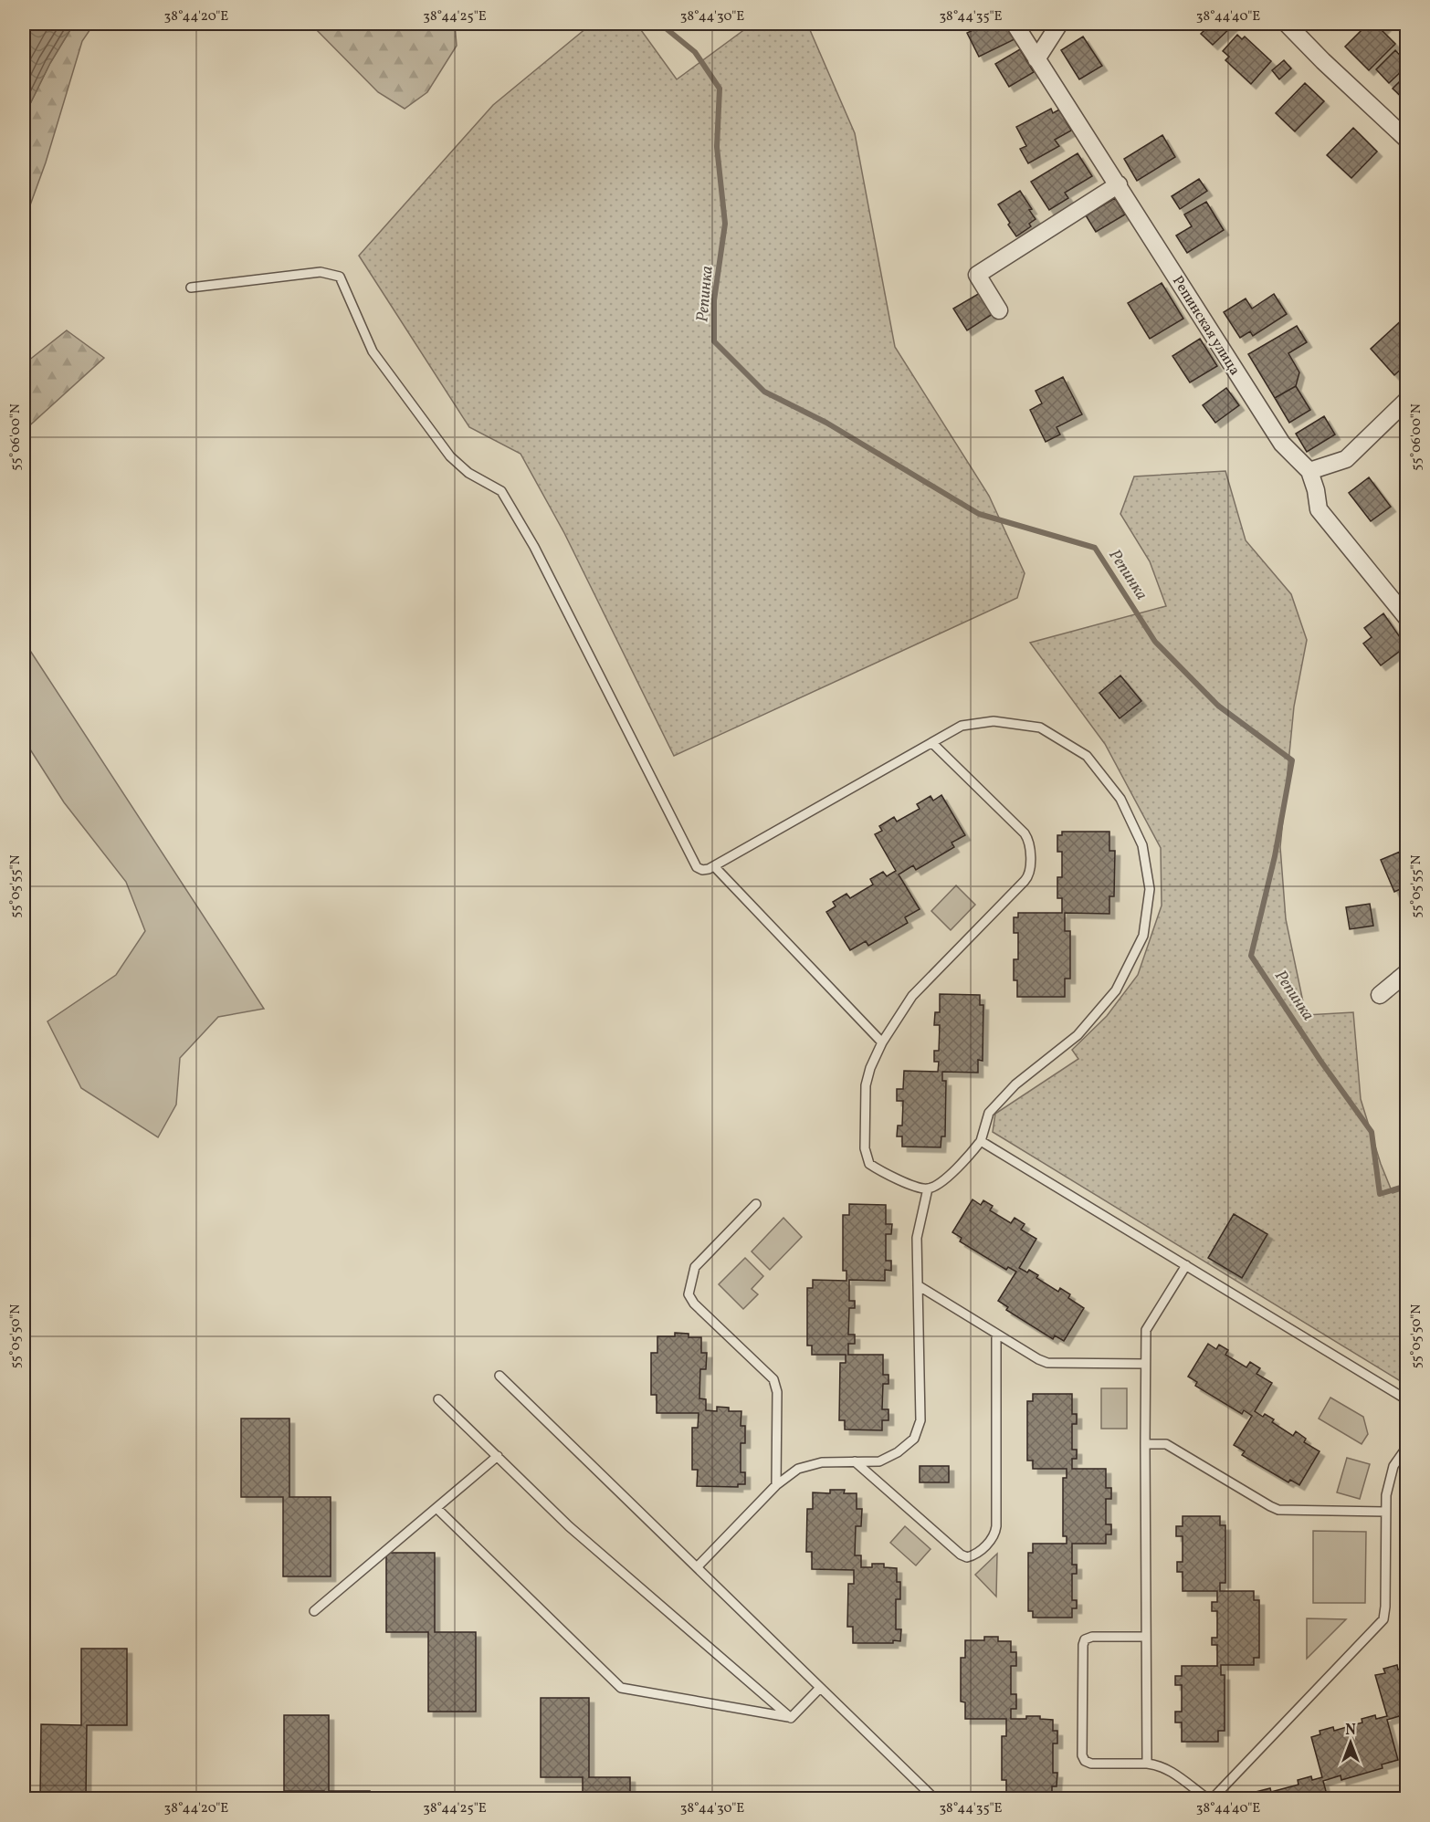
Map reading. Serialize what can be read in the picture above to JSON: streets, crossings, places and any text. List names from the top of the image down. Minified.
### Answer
{"streets":{"street":["Репинская улица"]},"water":["Репинка"],"north":"top","coordinates":["38°44'20\"E","38°44'25\"E","38°44'30\"E","38°44'35\"E","38°44'40\"E","55°06'00\"N","55°05'55\"N","55°05'50\"N"]}
